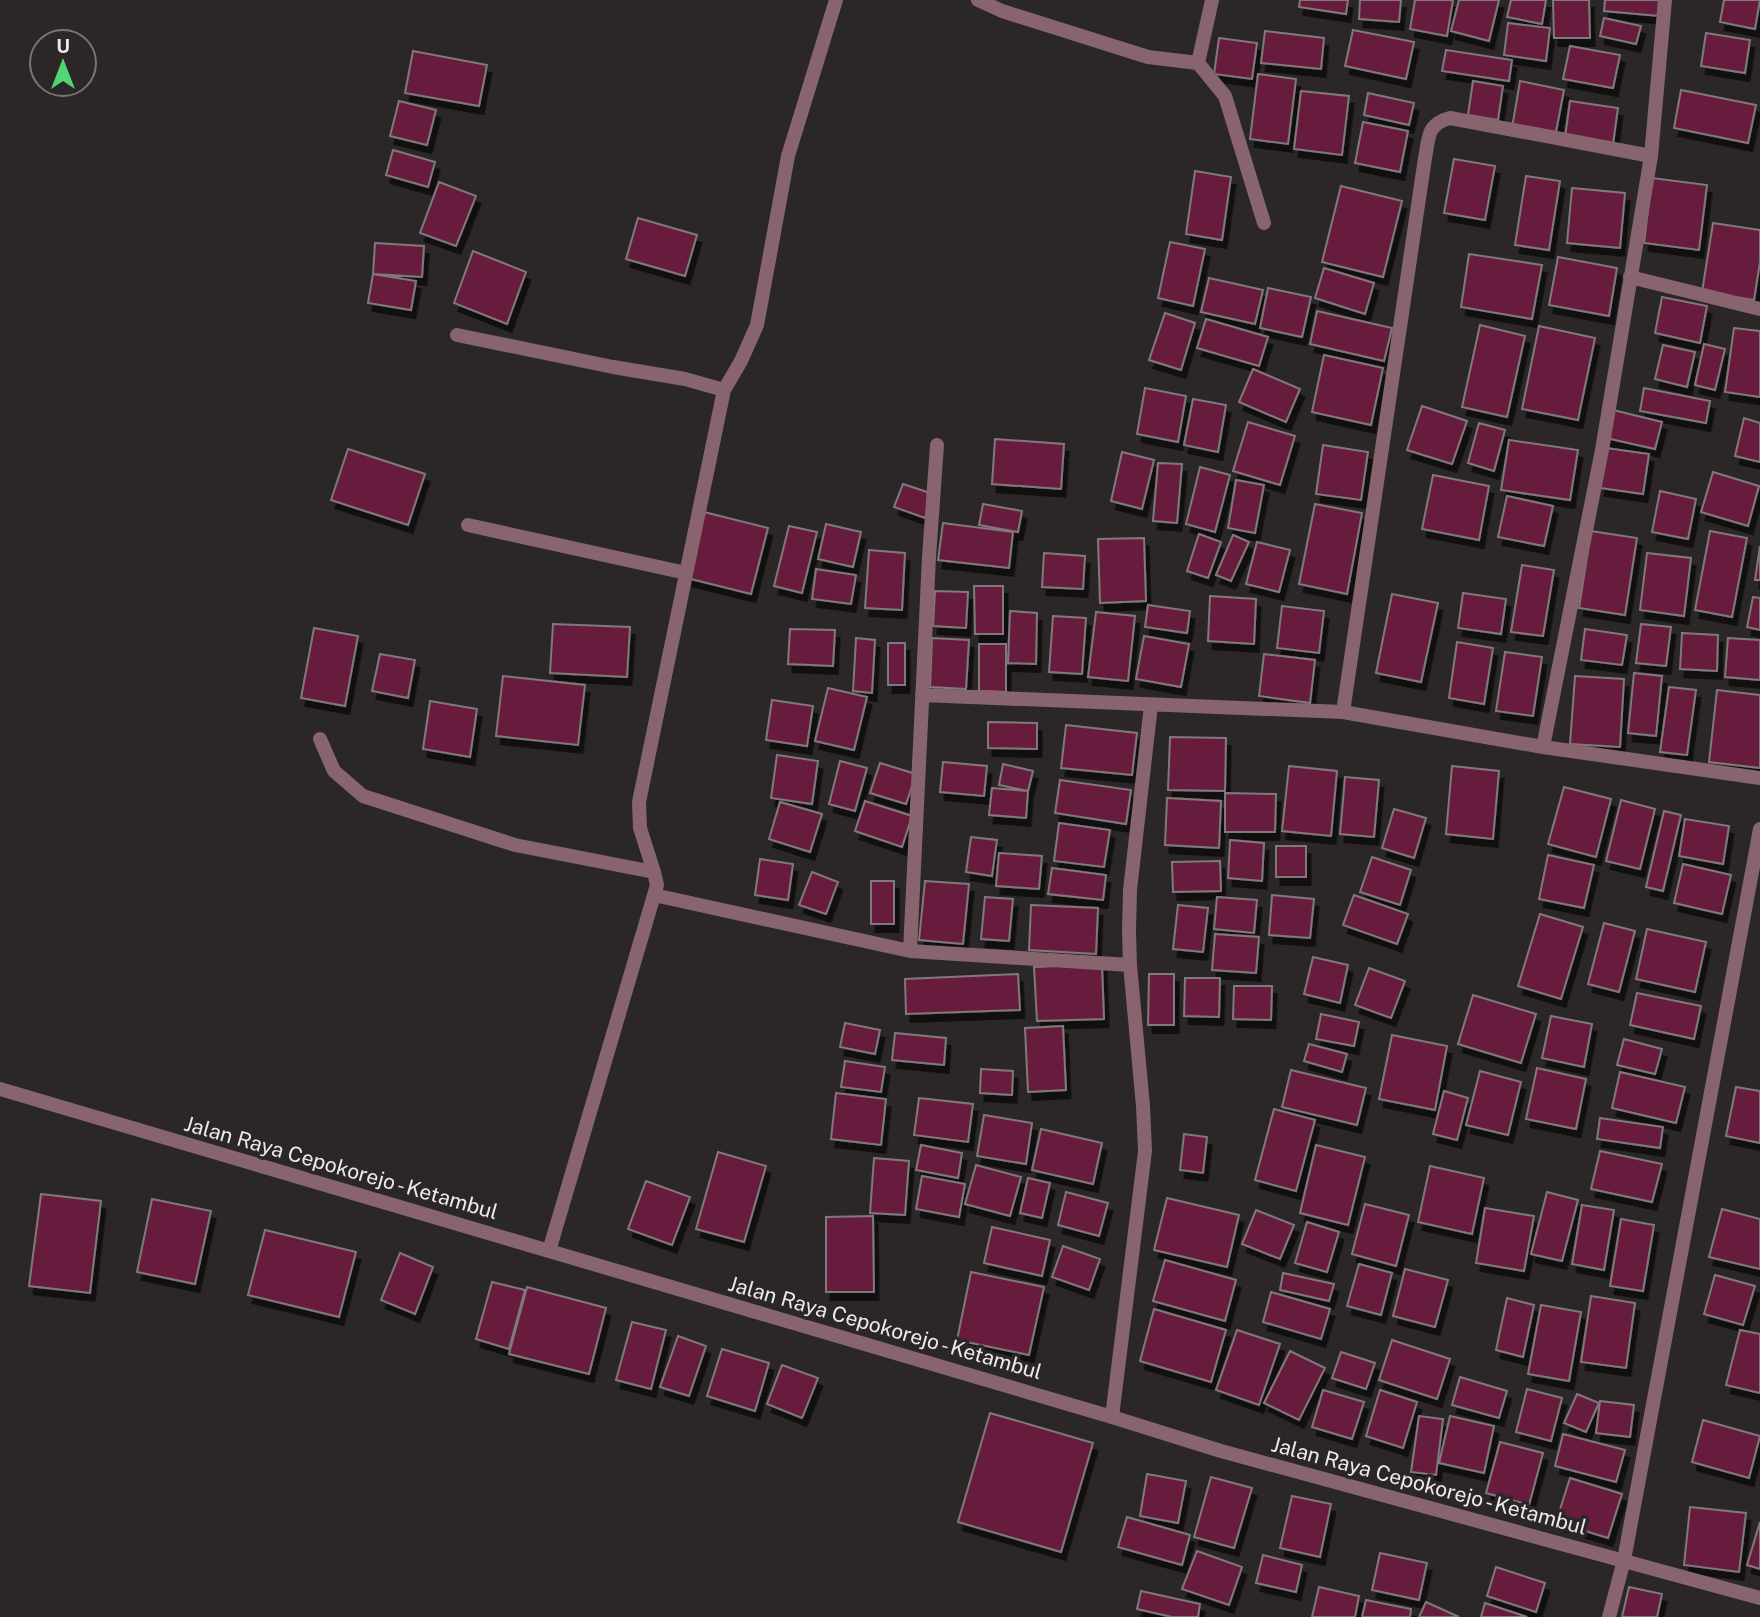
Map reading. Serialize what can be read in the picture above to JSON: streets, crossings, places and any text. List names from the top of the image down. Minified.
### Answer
{"streets":{"street":["Jalan Raya Cepokorejo - Ketambul"]},"north":"top"}
